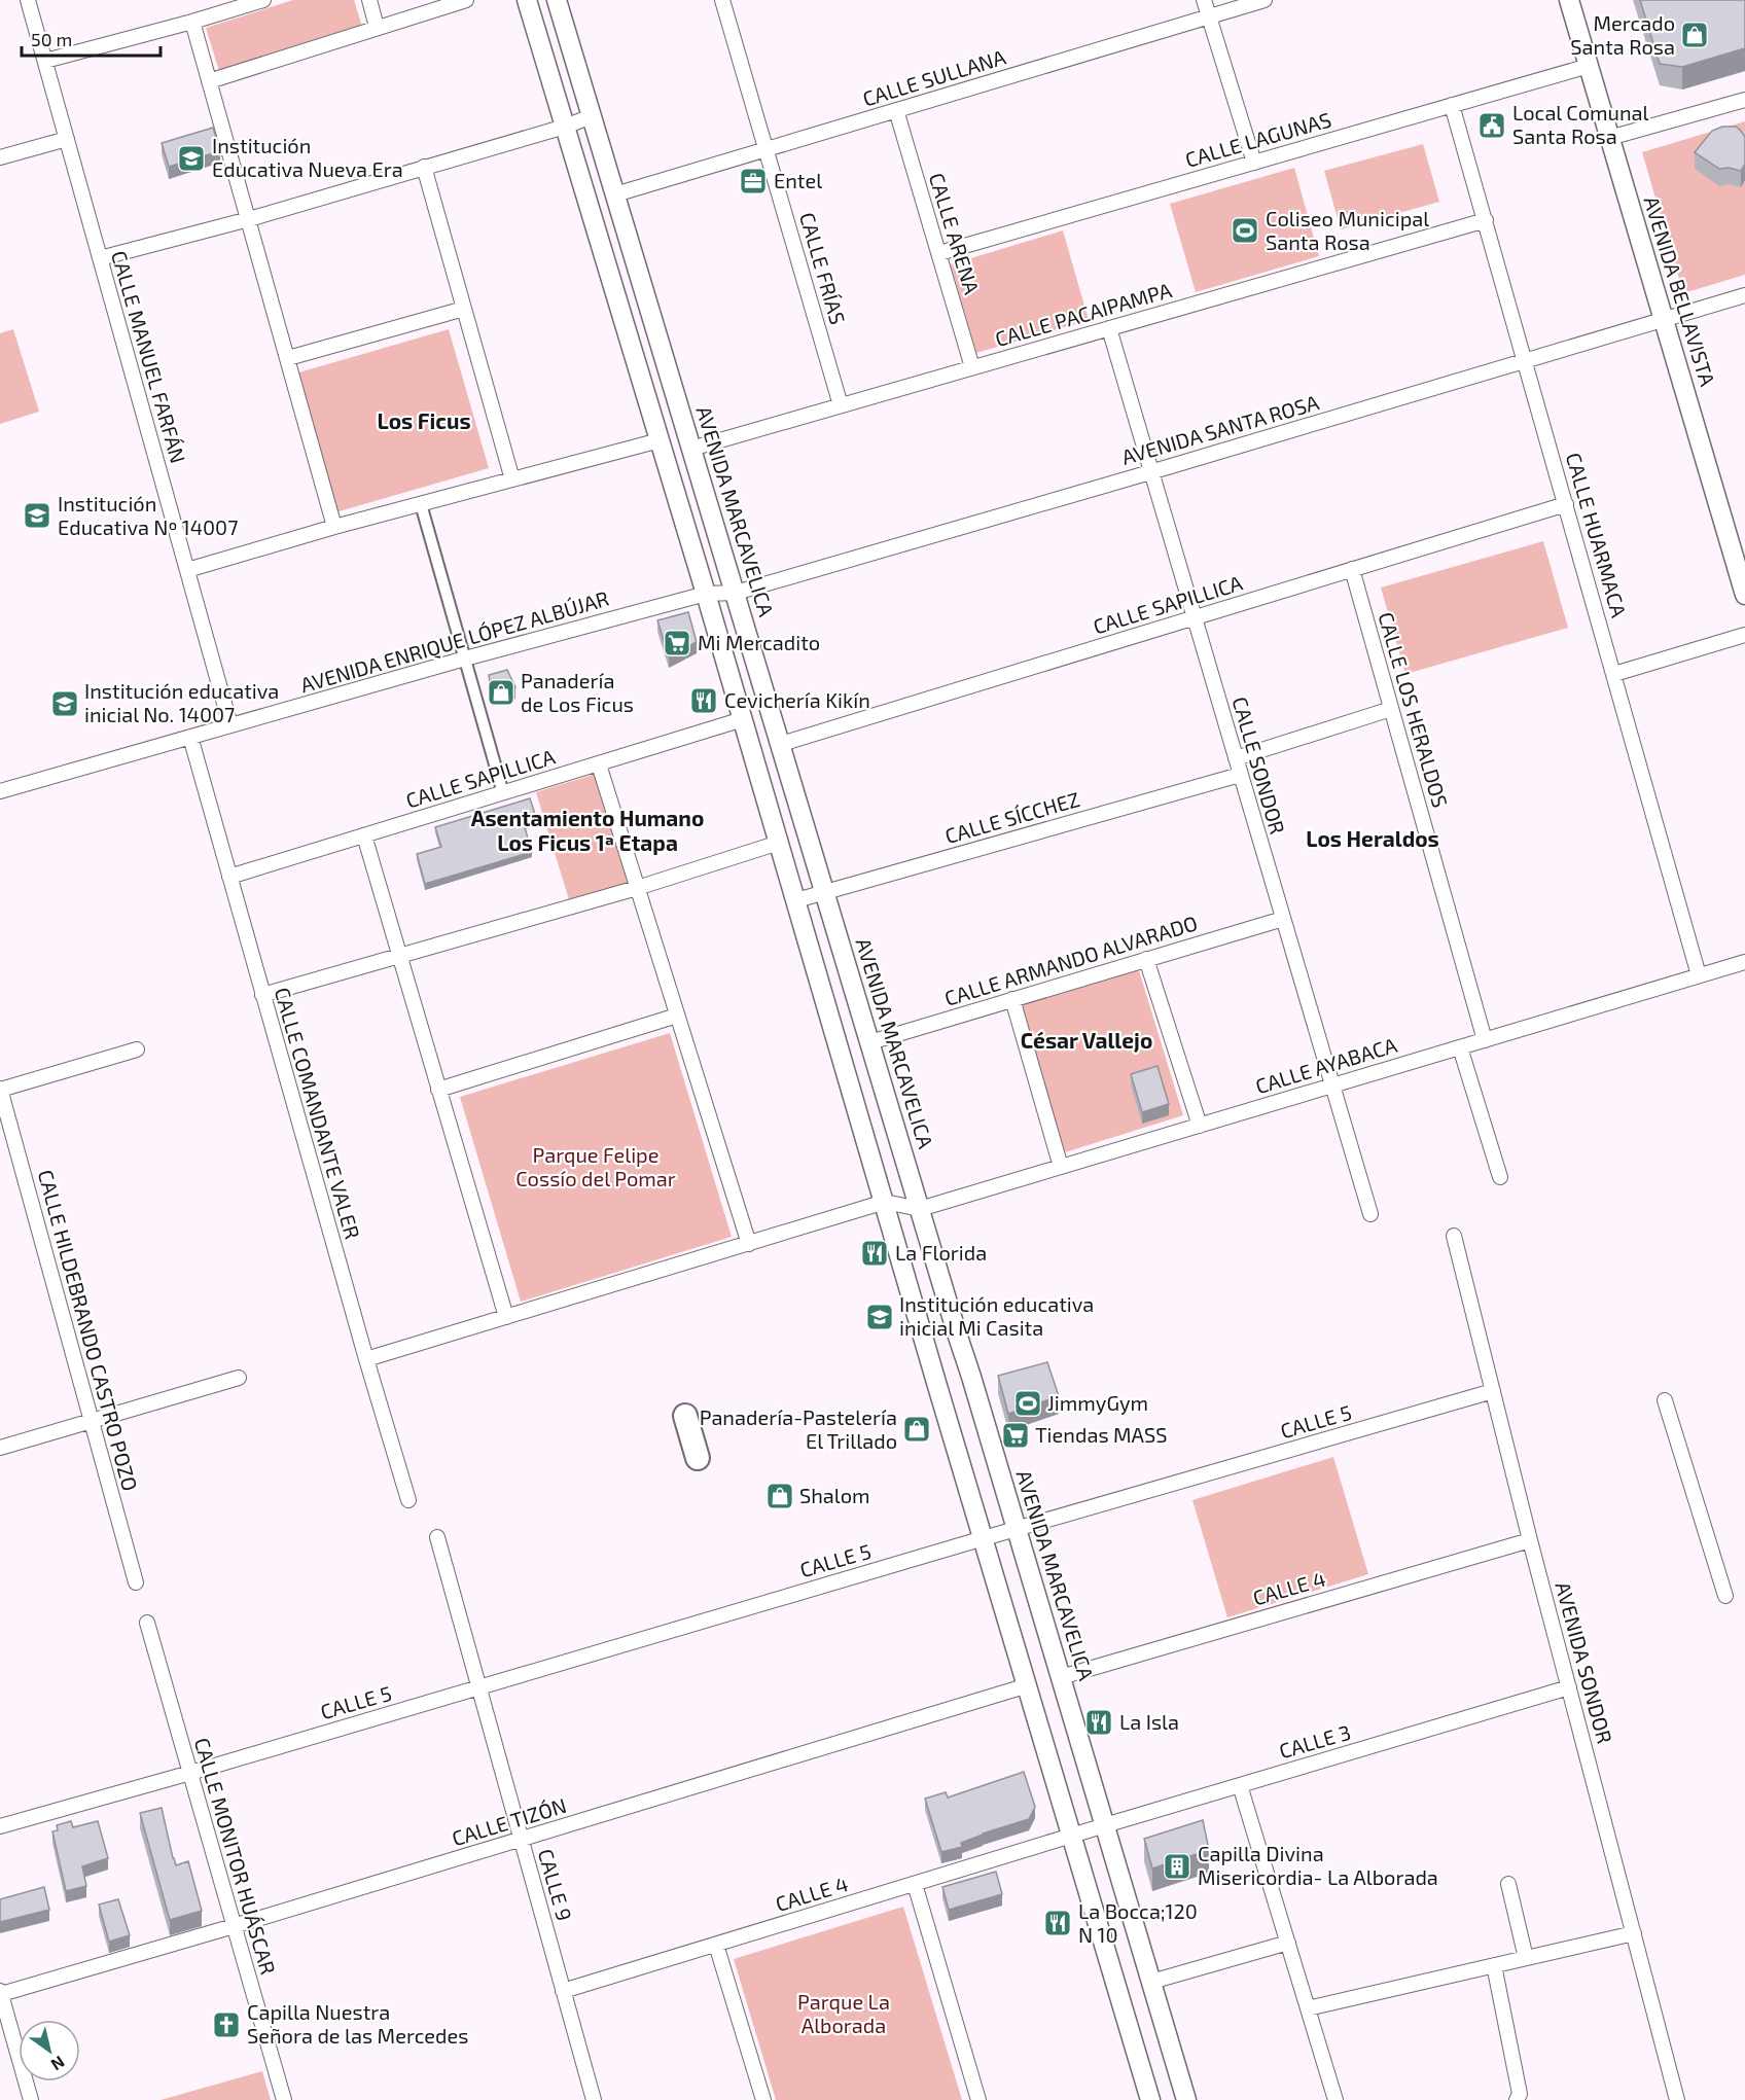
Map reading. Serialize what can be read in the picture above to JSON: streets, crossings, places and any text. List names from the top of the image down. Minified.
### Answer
{"streets":{"street":["CALLE SULLANA","CALLE LAGUNAS","CALLE ARENA","CALLE FRÍAS","AVENIDA BELLAVISTA","CALLE PACAIPAMPA","CALLE MANUEL FARFÁN","AVENIDA SANTA ROSA","AVENIDA MARCAVELICA","CALLE HUARMACA","CALLE SAPILLICA","AVENIDA ENRIQUE LÓPEZ ALBÚJAR","CALLE LOS HERALDOS","CALLE SONDOR","CALLE SÍCCHEZ","CALLE ARMANDO ALVARADO","CALLE AYABACA","CALLE COMANDANTE VALER","CALLE HILDEBRANDO CASTRO POZO","CALLE 5","CALLE 4","AVENIDA SONDOR","CALLE 3","CALLE TIZÓN","CALLE MONITOR HUÁSCAR","CALLE 9"]},"crossings":[["CALLE SULLANA","CALLE ARENA"],["CALLE SULLANA","CALLE FRÍAS"],["CALLE SULLANA","AVENIDA MARCAVELICA"],["CALLE LAGUNAS","CALLE ARENA"],["CALLE LAGUNAS","AVENIDA BELLAVISTA"],["CALLE LAGUNAS","CALLE HUARMACA"],["CALLE ARENA","CALLE PACAIPAMPA"],["CALLE FRÍAS","CALLE PACAIPAMPA"],["AVENIDA BELLAVISTA","AVENIDA SANTA ROSA"],["CALLE PACAIPAMPA","AVENIDA MARCAVELICA"],["CALLE PACAIPAMPA","CALLE HUARMACA"],["CALLE PACAIPAMPA","CALLE SONDOR"],["CALLE MANUEL FARFÁN","AVENIDA ENRIQUE LÓPEZ ALBÚJAR"],["AVENIDA SANTA ROSA","AVENIDA MARCAVELICA"],["AVENIDA SANTA ROSA","CALLE HUARMACA"],["AVENIDA SANTA ROSA","AVENIDA ENRIQUE LÓPEZ ALBÚJAR"],["AVENIDA SANTA ROSA","CALLE SONDOR"],["AVENIDA MARCAVELICA","CALLE SAPILLICA"],["AVENIDA MARCAVELICA","CALLE SÍCCHEZ"],["AVENIDA MARCAVELICA","CALLE ARMANDO ALVARADO"],["AVENIDA MARCAVELICA","CALLE AYABACA"],["AVENIDA MARCAVELICA","CALLE 5"],["AVENIDA MARCAVELICA","CALLE 4"],["AVENIDA MARCAVELICA","CALLE 3"],["CALLE HUARMACA","CALLE SAPILLICA"],["CALLE HUARMACA","CALLE AYABACA"],["CALLE SAPILLICA","CALLE LOS HERALDOS"],["CALLE SAPILLICA","CALLE SONDOR"],["CALLE SAPILLICA","CALLE COMANDANTE VALER"],["AVENIDA ENRIQUE LÓPEZ ALBÚJAR","CALLE COMANDANTE VALER"],["CALLE LOS HERALDOS","CALLE AYABACA"],["CALLE SONDOR","CALLE SÍCCHEZ"],["CALLE SONDOR","CALLE ARMANDO ALVARADO"],["CALLE SONDOR","CALLE AYABACA"],["CALLE 5","AVENIDA SONDOR"],["CALLE 5","CALLE MONITOR HUÁSCAR"],["CALLE 5","CALLE 9"],["CALLE 4","AVENIDA SONDOR"],["CALLE 4","CALLE 3"],["CALLE 4","CALLE 9"],["AVENIDA SONDOR","CALLE 3"],["CALLE TIZÓN","CALLE MONITOR HUÁSCAR"],["CALLE TIZÓN","CALLE 9"]],"districts":["Los Ficus","Asentamiento Humano Los Ficus 1ª Etapa","Los Heraldos","César Vallejo"],"parks":["Parque Felipe Cossío del Pomar","Parque La Alborada"],"places":{"shop":["Mercado Santa Rosa","Panadería de Los Ficus","Panadería-Pastelería El Trillado","Shalom"],"public building":["Local Comunal Santa Rosa"],"school or university":["Institución Educativa Nueva Era","Institución Educativa Nº 14007","Institución educativa inicial No. 14007","Institución educativa inicial Mi Casita"],"office":["Entel"],"sports":["Coliseo Municipal Santa Rosa","JimmyGym"],"supermarket":["Mi Mercadito","Tiendas MASS"],"restaurant":["Cevichería Kikín","La Florida","La Isla","La Bocca;120 N 10"],"building":["Capilla Divina Misericordia- La Alborada"],"church":["Capilla Nuestra Señora de las Mercedes"]},"scale_bar":"50 m","north":"bottom right"}
